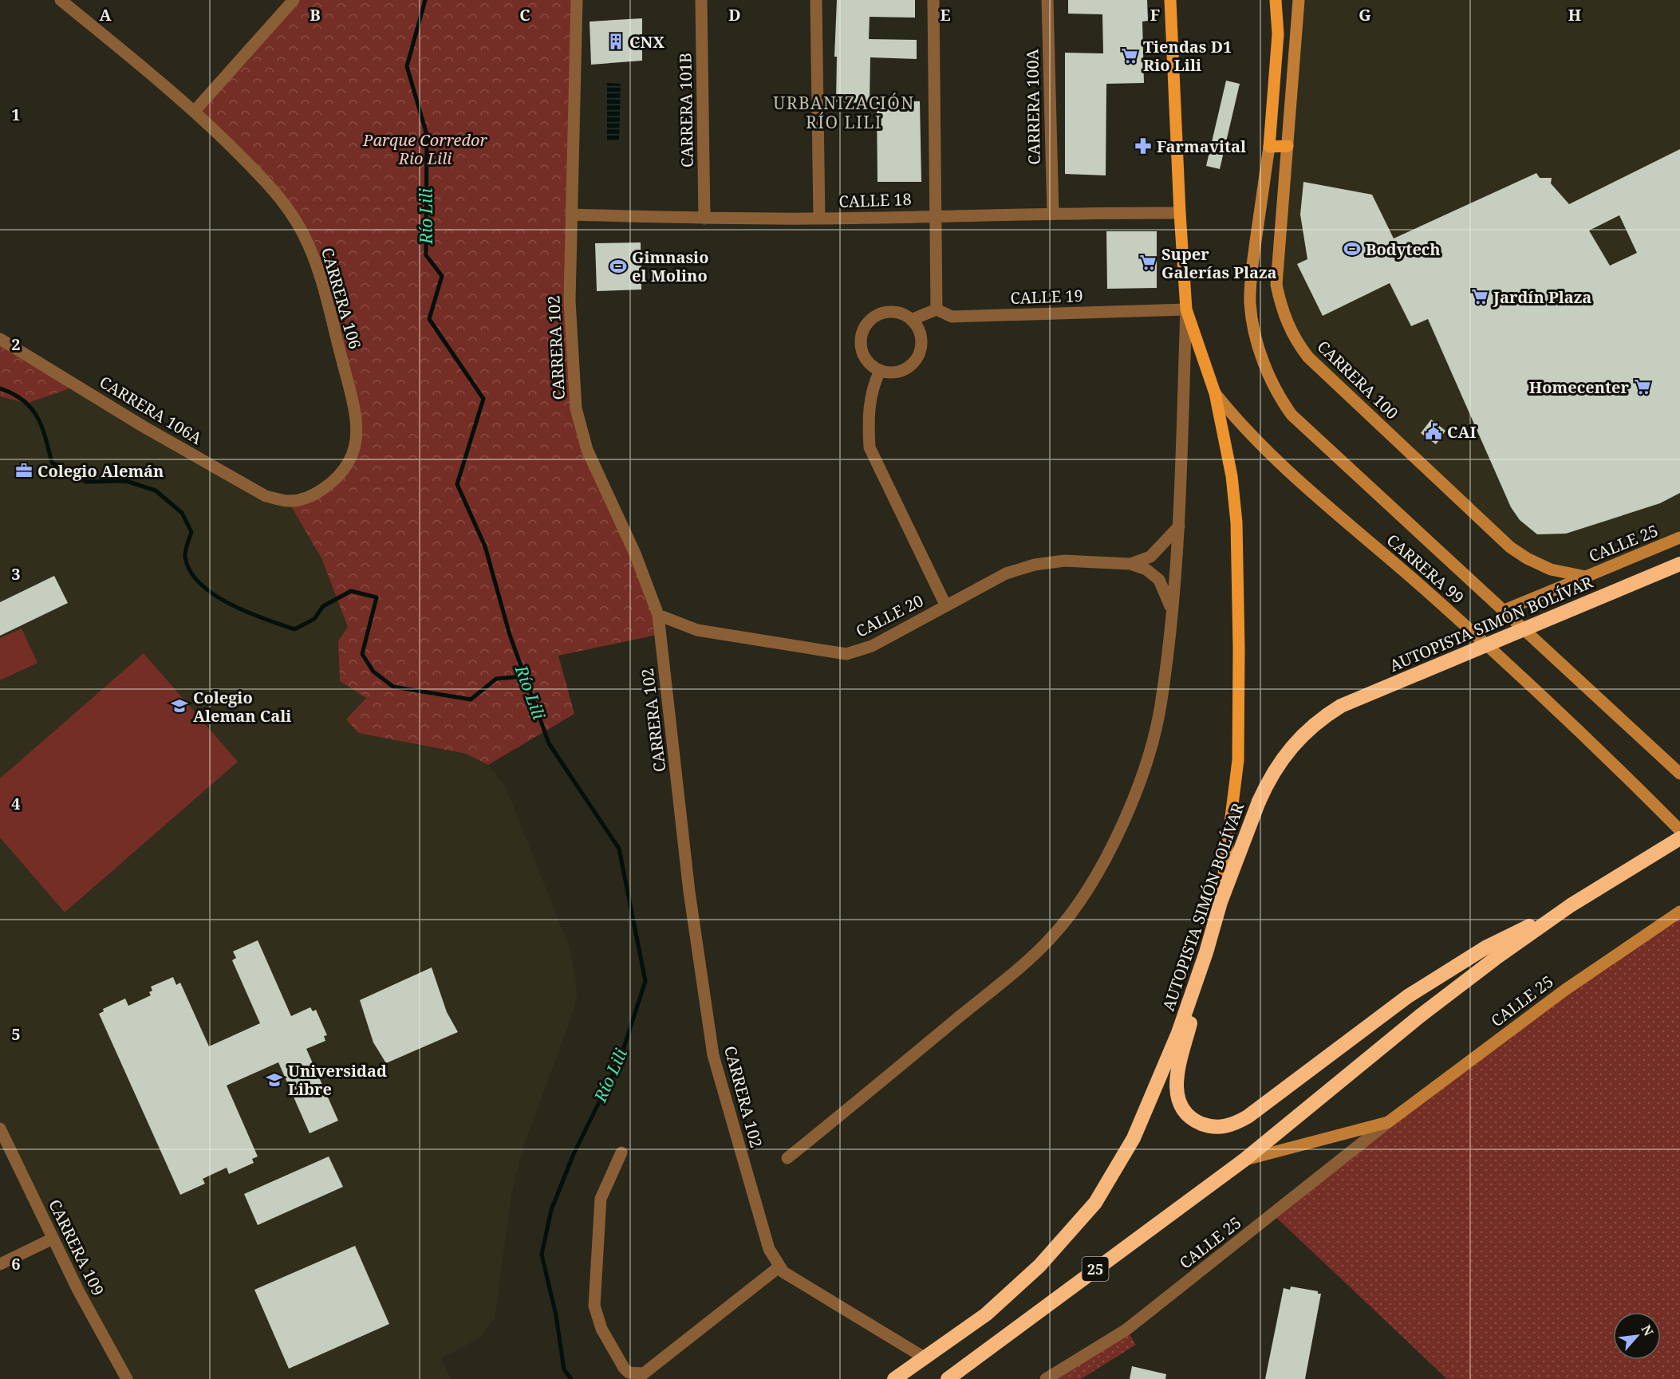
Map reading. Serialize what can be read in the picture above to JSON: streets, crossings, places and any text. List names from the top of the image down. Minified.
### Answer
{"streets":{"highway":["AUTOPISTA SIMÓN BOLÍVAR","25"],"main road":["CARRERA 100","CALLE 25","CARRERA 99"],"street":["CARRERA 100A","CARRERA 101B","CALLE 18","CALLE 19","CARRERA 106","CARRERA 102","CARRERA 106A","CALLE 20","CARRERA 109"]},"crossings":[["CARRERA 100A","CALLE 18"],["CARRERA 101B","CALLE 18"],["CALLE 18","CARRERA 102"],["CALLE 19","CARRERA 99"],["CARRERA 106","CARRERA 106A"],["CARRERA 102","CALLE 20"],["CARRERA 100","CALLE 25"],["CALLE 25","25"]],"districts":["URBANIZACIÓN RÍO LILI"],"water":["Río Lili"],"parks":["Parque Corredor Rio Lili"],"places":{"building":["CNX"],"supermarket":["Tiendas D1 Rio Lili","Super Galerías Plaza","Jardín Plaza","Homecenter"],"pharmacy":["Farmavital"],"sports":["Bodytech","Gimnasio el Molino"],"public building":["CAI"],"office":["Colegio Alemán"],"school or university":["Colegio Aleman Cali","Universidad Libre"]},"north":"top right","grid":{"columns":["A","B","C","D","E","F","G","H"],"rows":["1","2","3","4","5","6"]}}
